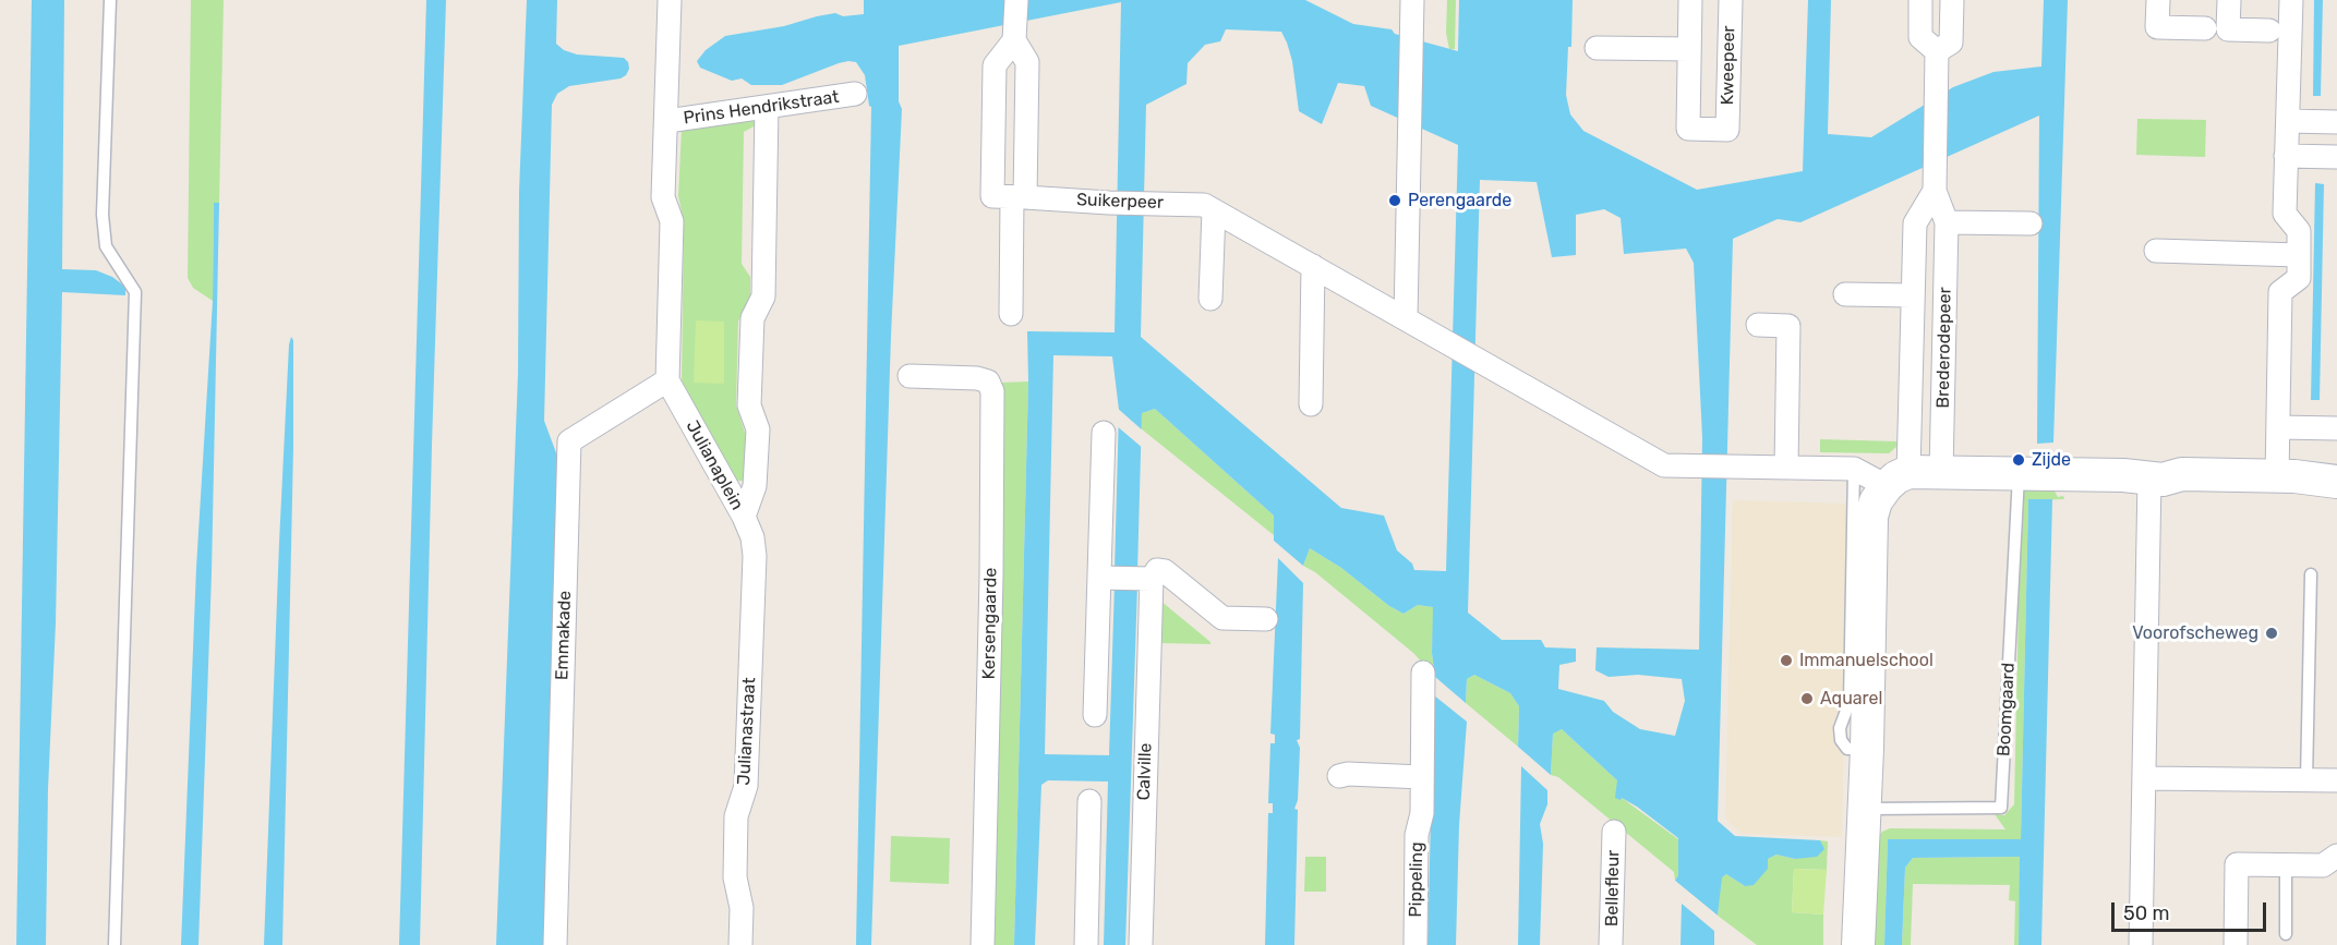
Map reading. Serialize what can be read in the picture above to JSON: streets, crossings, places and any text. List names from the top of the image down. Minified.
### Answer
{"streets":{"street":["Kweepeer","Prins Hendrikstraat","Suikerpeer","Brederodepeer","Julianaplein","Kersengaarde","Emmakade","Julianastraat","Calville","Pippeling","Bellefleur"],"lane":["Boomgaard"]},"crossings":[["Prins Hendrikstraat","Julianaplein"],["Julianaplein","Emmakade"],["Julianaplein","Julianastraat"]],"places":["Perengaarde","Zijde","Voorofscheweg","Immanuelschool","Aquarel"],"scale_bar":"50 m"}
